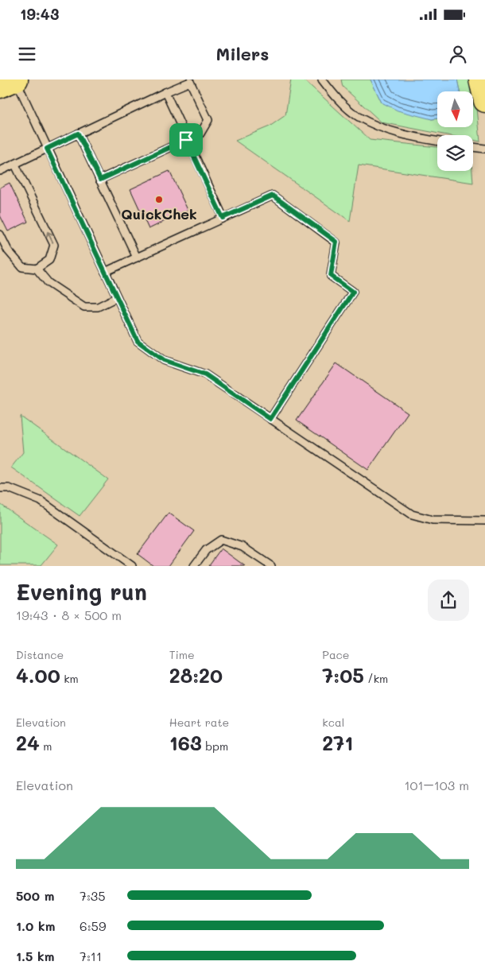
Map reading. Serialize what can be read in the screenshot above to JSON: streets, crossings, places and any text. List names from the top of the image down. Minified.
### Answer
{"places":["QuickChek"],"north":"bottom","page":{"status":"19:43","header":"Milers","heading":["Evening run","19:43 · 8 × 500 m"],"stats":[["Distance","4.00 km"],["Time","28:20"],["Pace","7:05 /km"],["Elevation","24 m"],["Heart rate","163 bpm"],["kcal","271"]],"chart":["Elevation","101–103 m"],"list":[{"name":"500 m","note":"7:35"},{"name":"1.0 km","note":"6:59"},{"name":"1.5 km","note":"7:11"}]}}
